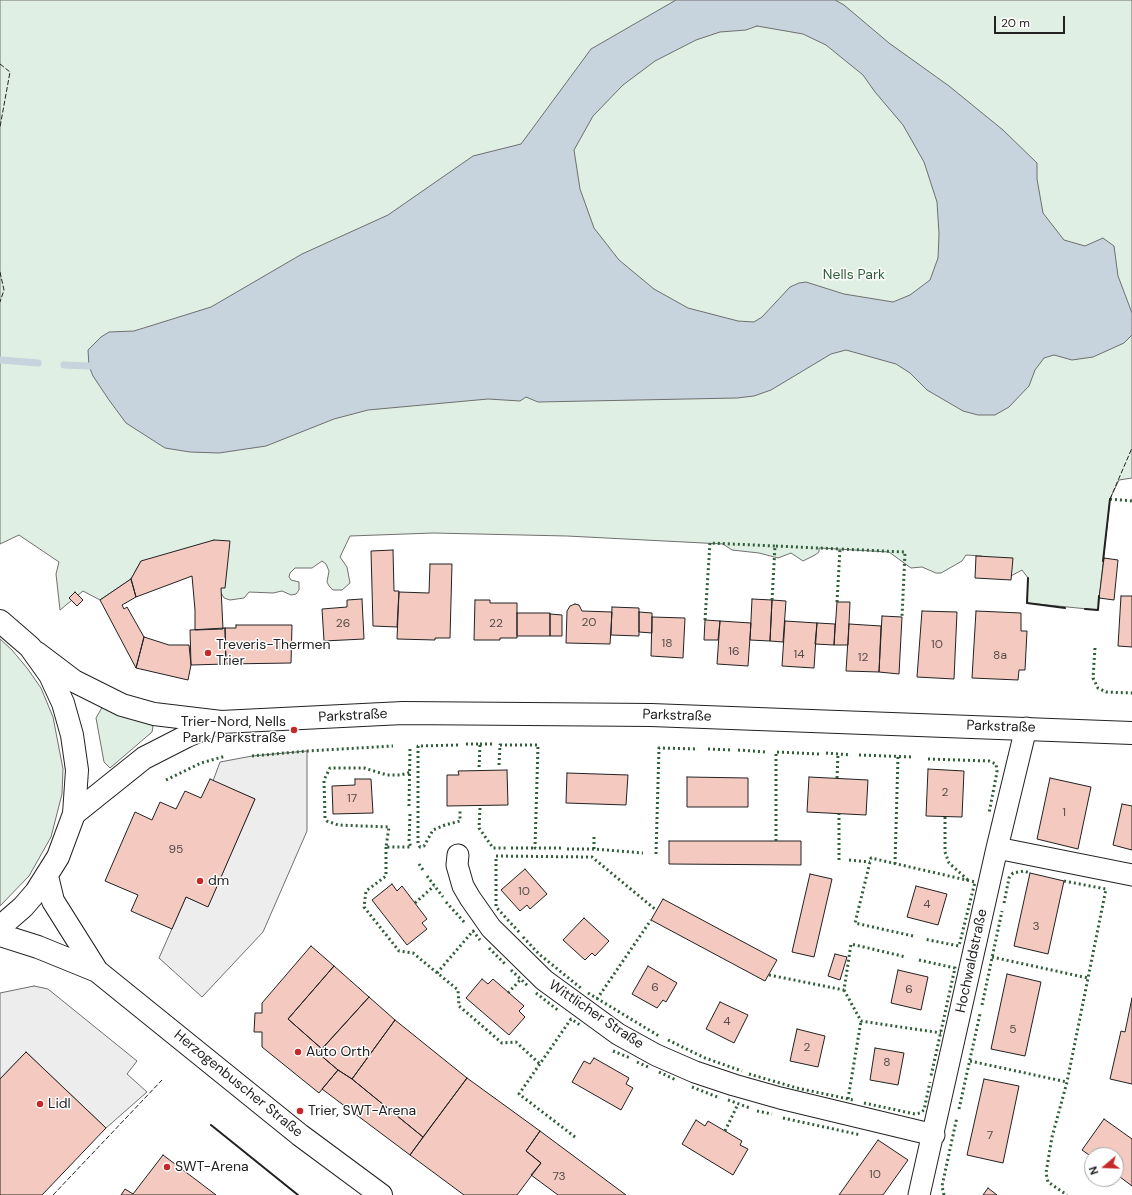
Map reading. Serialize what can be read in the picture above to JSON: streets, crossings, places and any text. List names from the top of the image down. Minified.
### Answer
{"streets":{"street":["Parkstraße","Hochwaldstraße","Wittlicher Straße","Herzogenbuscher Straße"]},"crossings":[["Parkstraße","Hochwaldstraße"],["Hochwaldstraße","Wittlicher Straße"]],"parks":["Nells Park"],"places":["Treveris-Thermen Trier","Trier-Nord, Nells Park/Parkstraße","dm","Auto Orth","Lidl","Trier, SWT-Arena","SWT-Arena"],"house_numbers":["20","26","22","18","10","16","14","8a","12","2","17","1","95","10","4","3","6","6","4","5","2","8","7","10","73"],"scale_bar":"20 m","north":"left"}
